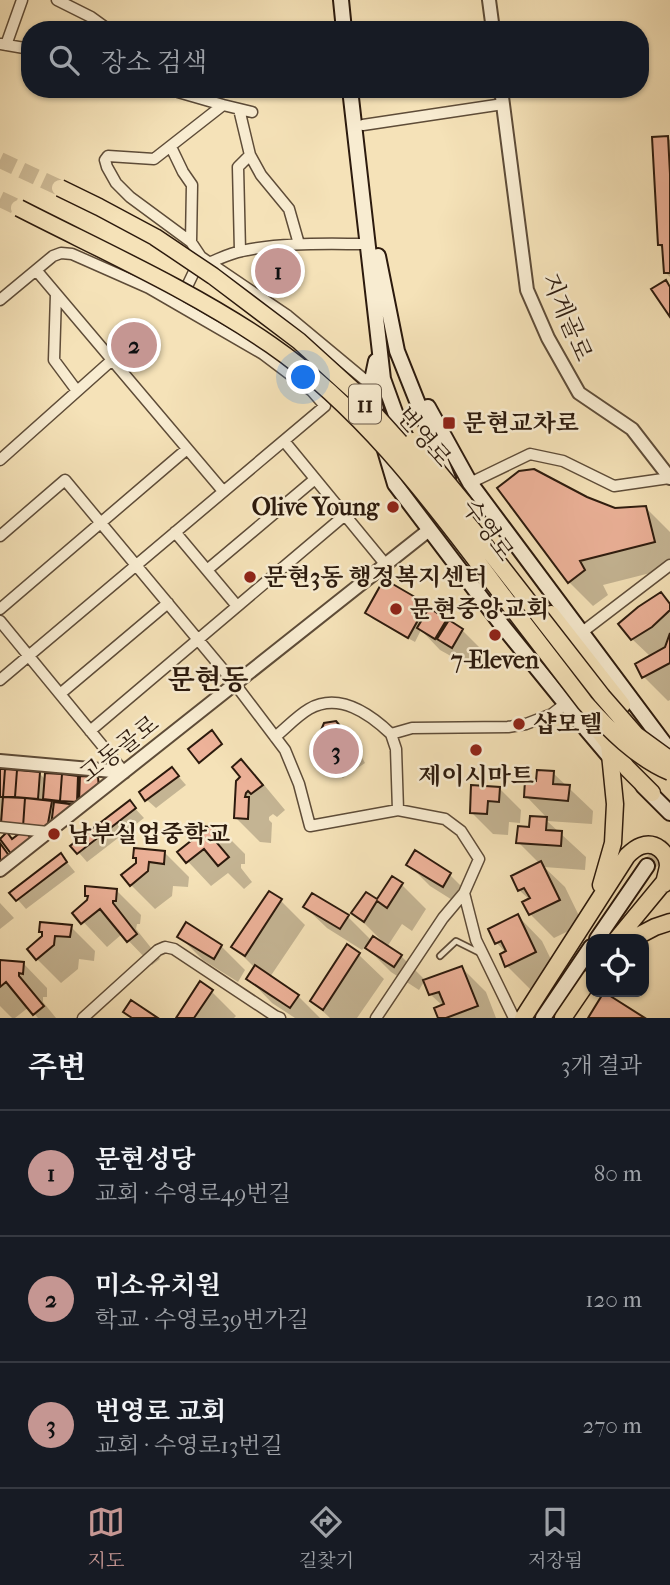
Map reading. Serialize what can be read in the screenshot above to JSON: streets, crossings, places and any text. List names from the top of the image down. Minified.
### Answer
{"streets":{"main road":["11","번영로","수영로"],"street":["지게골로","고동골로"]},"crossings":[["지게골로","수영로"],["번영로","수영로"]],"districts":["문현동"],"places":{"transit":["문현교차로"],"other":["Olive Young","문현3동 행정복지센터","문현중앙교회","7-Eleven","샵모텔","제이시마트","남부실업중학교"]},"page":{"search":"장소 검색","pins":["1","2","3"],"heading":["주변","3개 결과"],"list":[{"mark":"1","name":"문현성당","note":"교회 · 수영로49번길","value":"80 m"},{"mark":"2","name":"미소유치원","note":"학교 · 수영로39번가길","value":"120 m"},{"mark":"3","name":"번영로 교회","note":"교회 · 수영로13번길","value":"270 m"}],"nav":["지도","길찾기","저장됨"]}}
